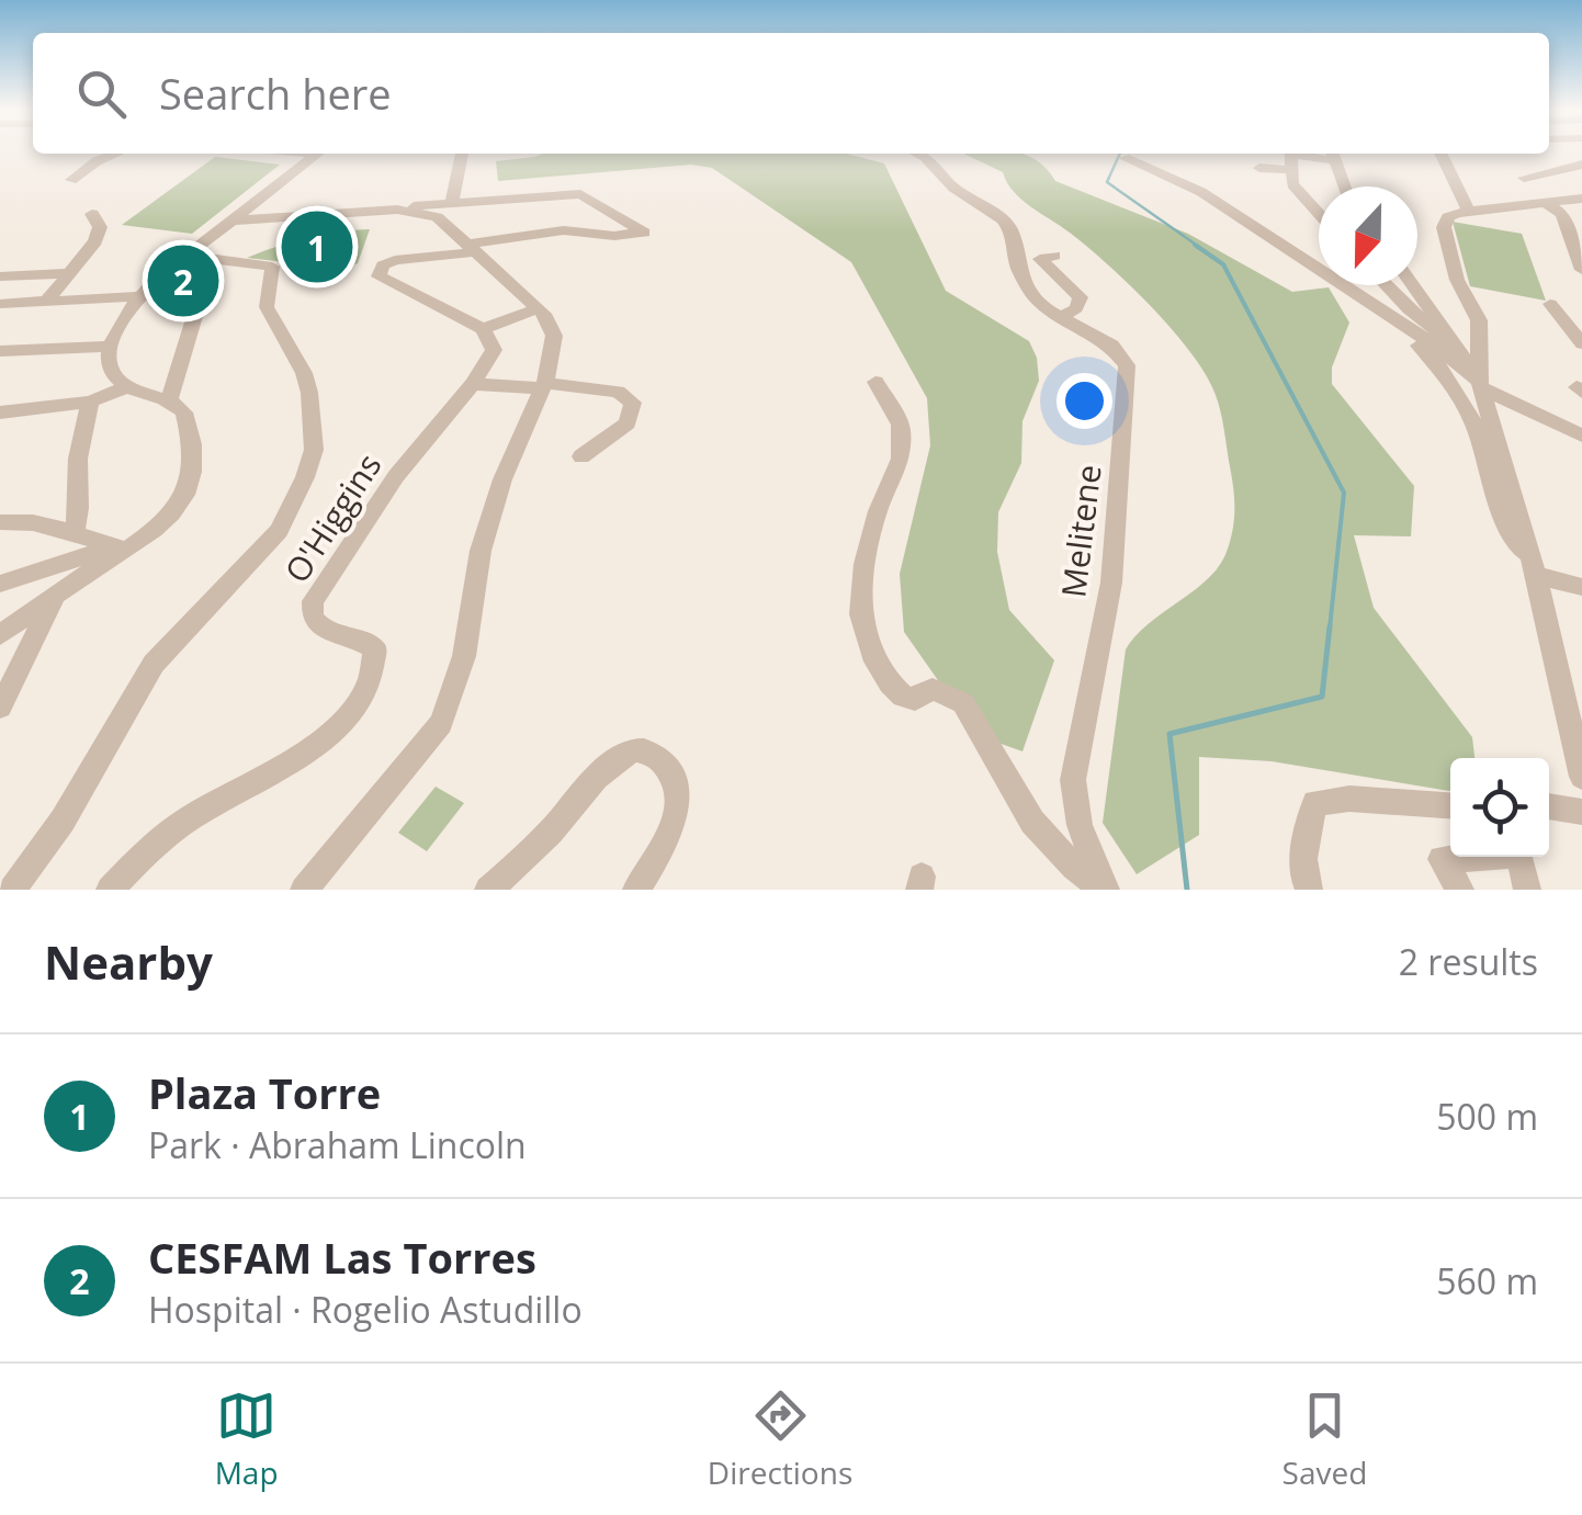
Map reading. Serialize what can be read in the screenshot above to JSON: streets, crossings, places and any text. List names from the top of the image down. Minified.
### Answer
{"streets":{"street":["O'Higgins","Melitene"]},"north":"bottom","page":{"search":"Search here","pins":["1","2"],"heading":["Nearby","2 results"],"list":[{"mark":"1","name":"Plaza Torre","note":"Park · Abraham Lincoln","value":"500 m"},{"mark":"2","name":"CESFAM Las Torres","note":"Hospital · Rogelio Astudillo","value":"560 m"}],"nav":["Map","Directions","Saved"]}}
